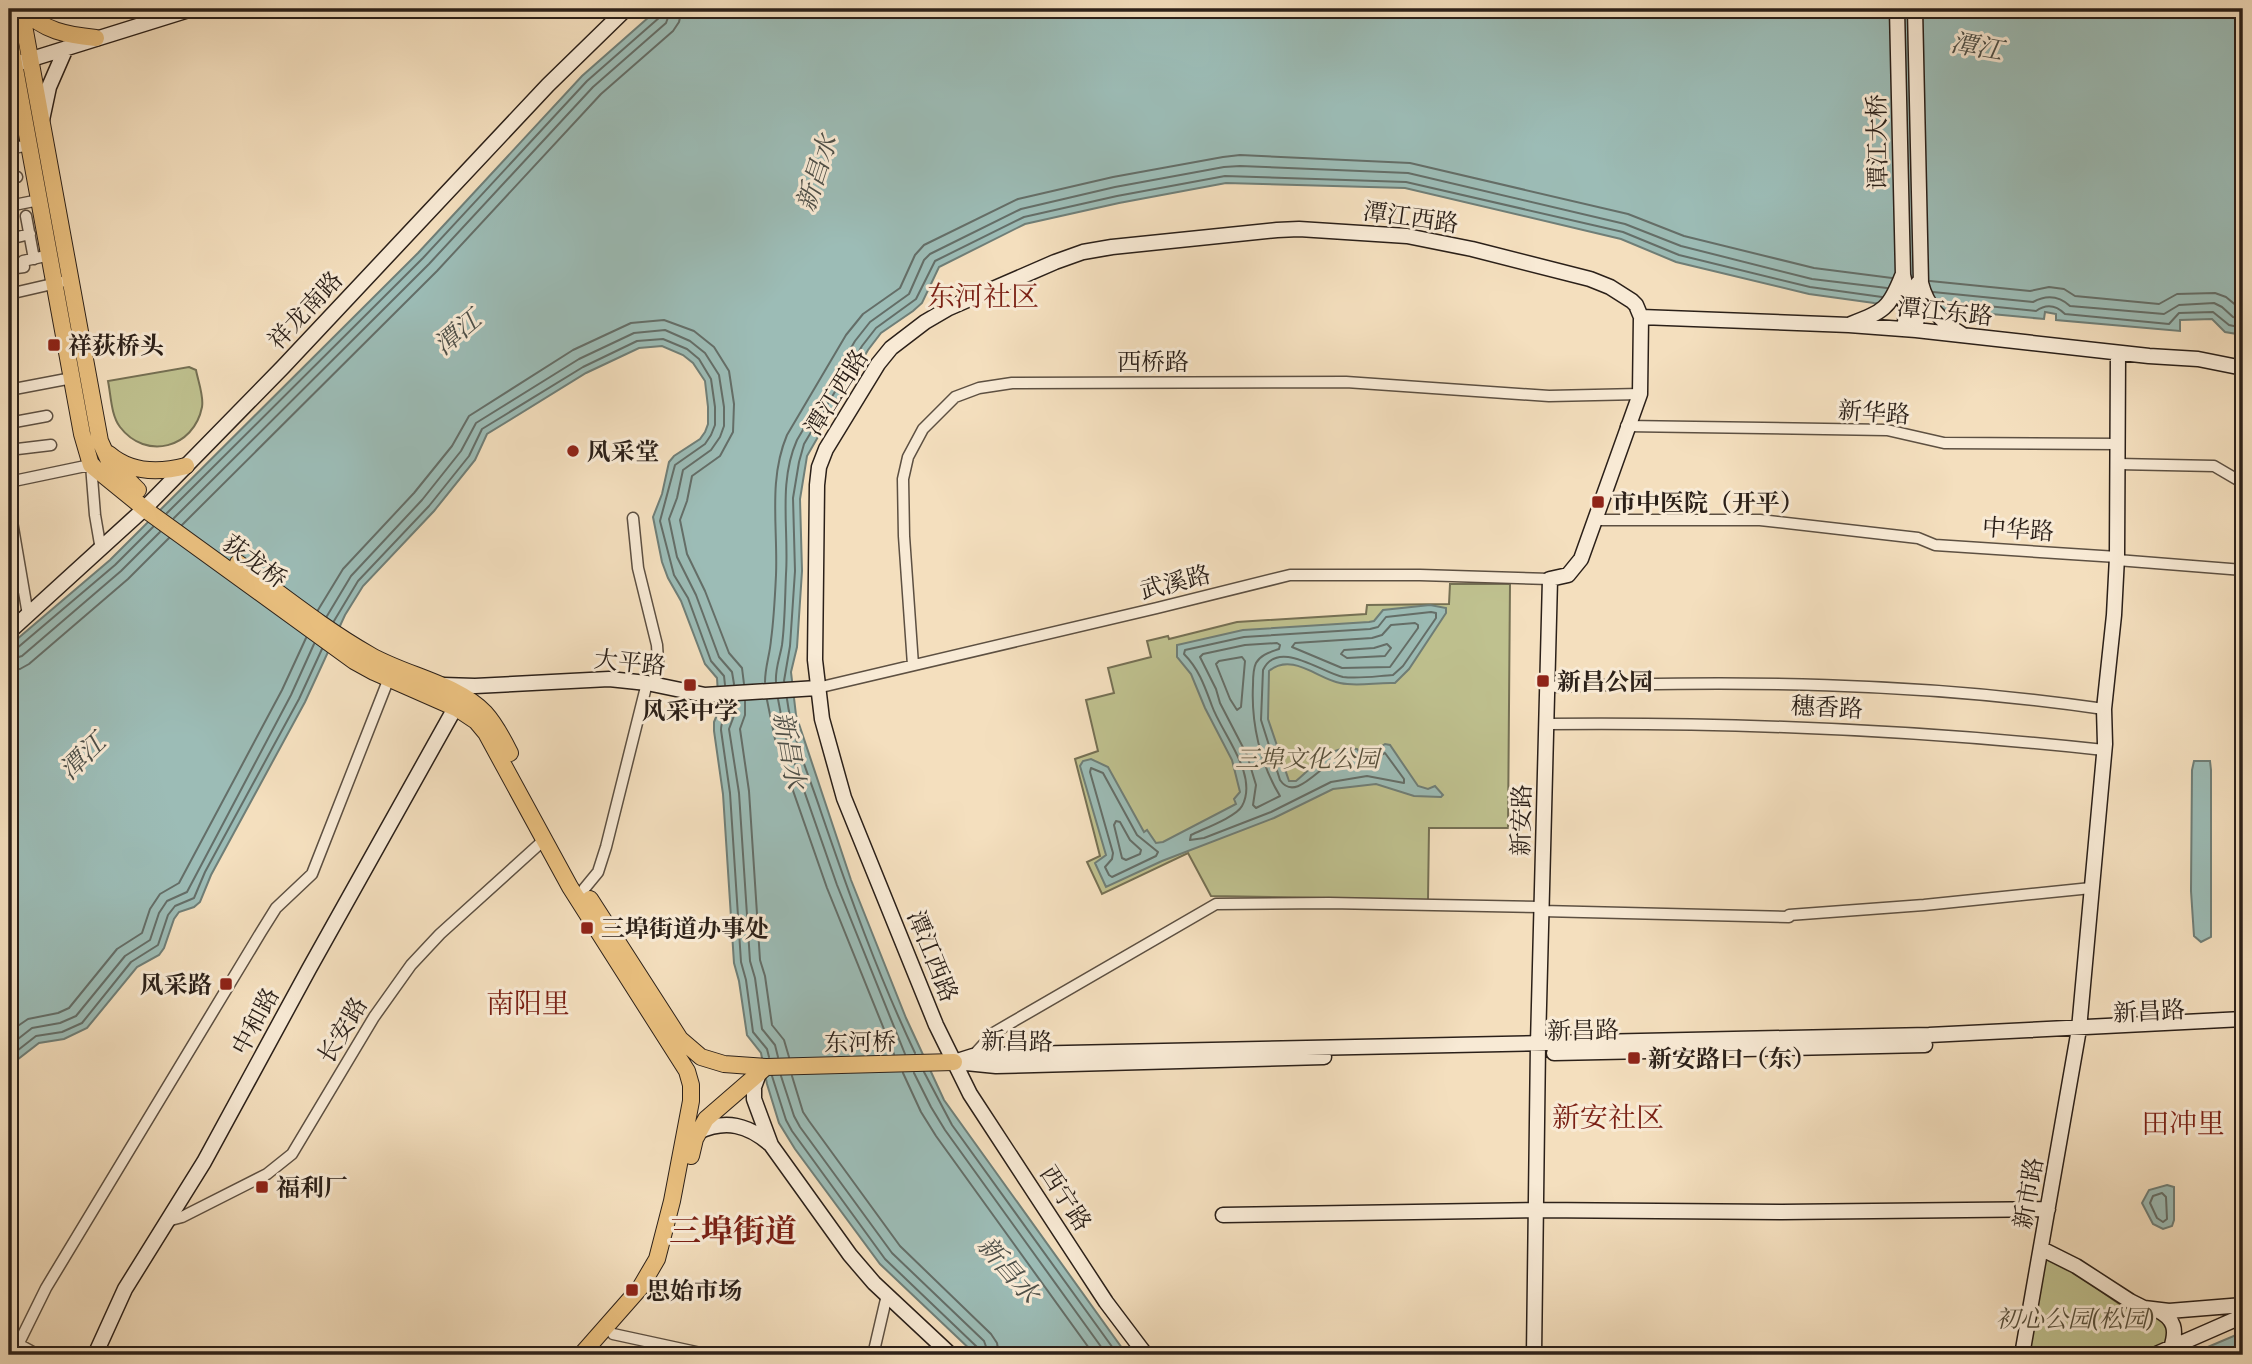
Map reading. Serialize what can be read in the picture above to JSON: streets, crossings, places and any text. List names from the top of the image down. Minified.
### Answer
{"streets":{"main road":["荻龙桥","东河桥"],"street":["谭江大桥","潭江西路","祥龙南路","潭江东路","西桥路","新华路","中华路","武溪路","大平路","穗香路","新安路","新昌路","中和路","长安路","新市路","西宁路"]},"crossings":[["谭江大桥","潭江东路"],["潭江西路","潭江东路"],["潭江西路","武溪路"],["潭江西路","大平路"],["潭江西路","新昌路"],["潭江西路","东河桥"],["潭江西路","西宁路"],["祥龙南路","荻龙桥"],["潭江东路","新市路"],["西桥路","武溪路"],["新华路","新市路"],["中华路","新市路"],["荻龙桥","东河桥"],["武溪路","大平路"],["武溪路","新安路"],["大平路","东河桥"],["穗香路","新安路"],["穗香路","新市路"],["新安路","新昌路"],["新昌路","东河桥"],["新昌路","新市路"],["新昌路","西宁路"],["中和路","长安路"],["东河桥","西宁路"]],"districts":["东河社区","南阳里","新安社区","田冲里","三埠街道"],"water":["潭江","新昌水"],"parks":["三埠文化公园","初心公园(松园)"],"places":{"transit":["祥荻桥头","市中医院（开平）","新昌公园","风采中学","三埠街道办事处","风采路","新安路口（东）","福利厂","思始市场"],"other":["风采堂"]}}
